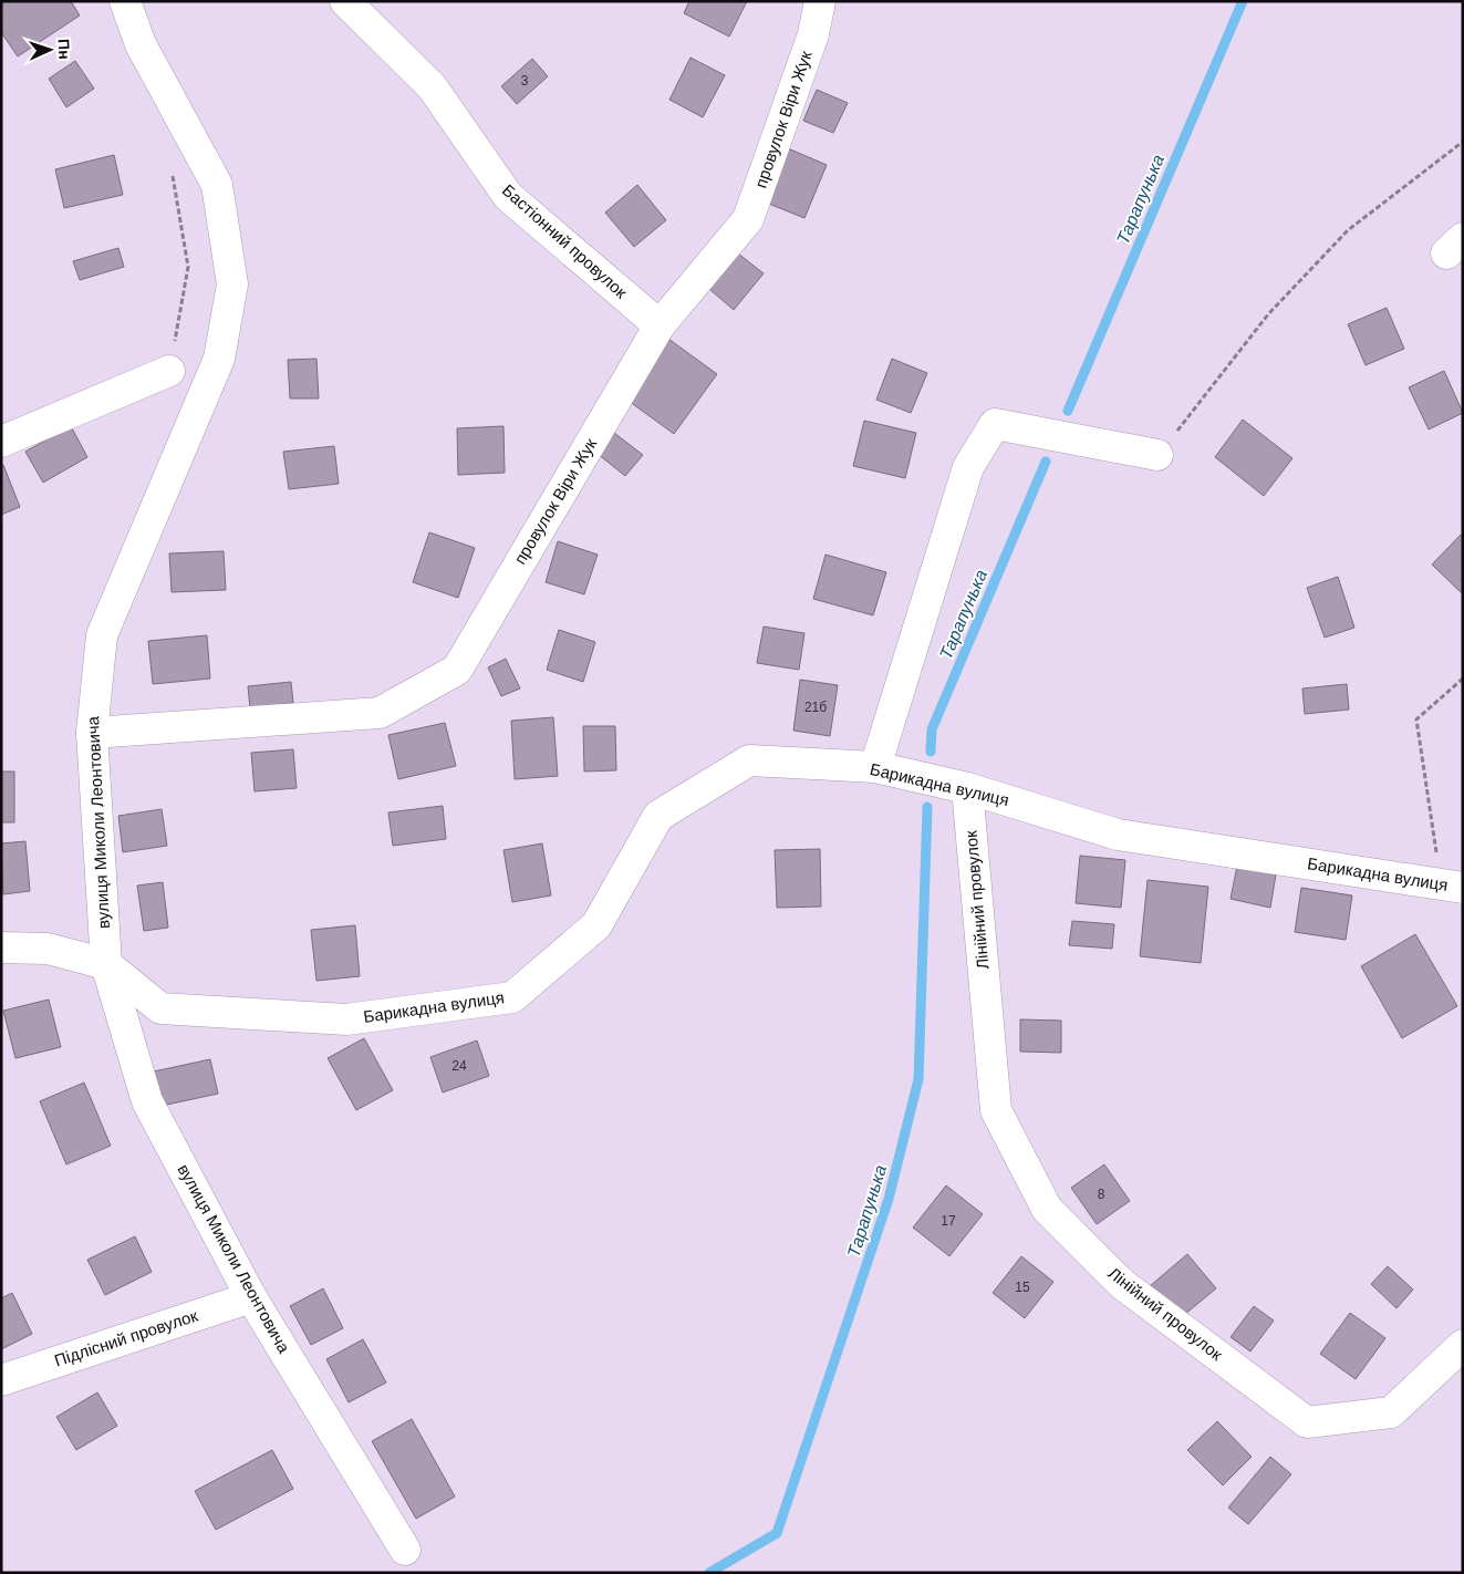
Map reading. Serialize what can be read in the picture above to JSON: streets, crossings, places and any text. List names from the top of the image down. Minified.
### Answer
{"streets":{"street":["провулок Віри Жук","Бастіонний провулок","Барикадна вулиця","вулиця Миколи Леонтовича","Лінійний провулок","Підлісний провулок"]},"crossings":[["провулок Віри Жук","Бастіонний провулок"],["провулок Віри Жук","вулиця Миколи Леонтовича"],["Барикадна вулиця","вулиця Миколи Леонтовича"],["Барикадна вулиця","Лінійний провулок"],["вулиця Миколи Леонтовича","Підлісний провулок"]],"water":["Тарапунька"],"house_numbers":["3","21б","24","8","17","15"],"north":"right"}
